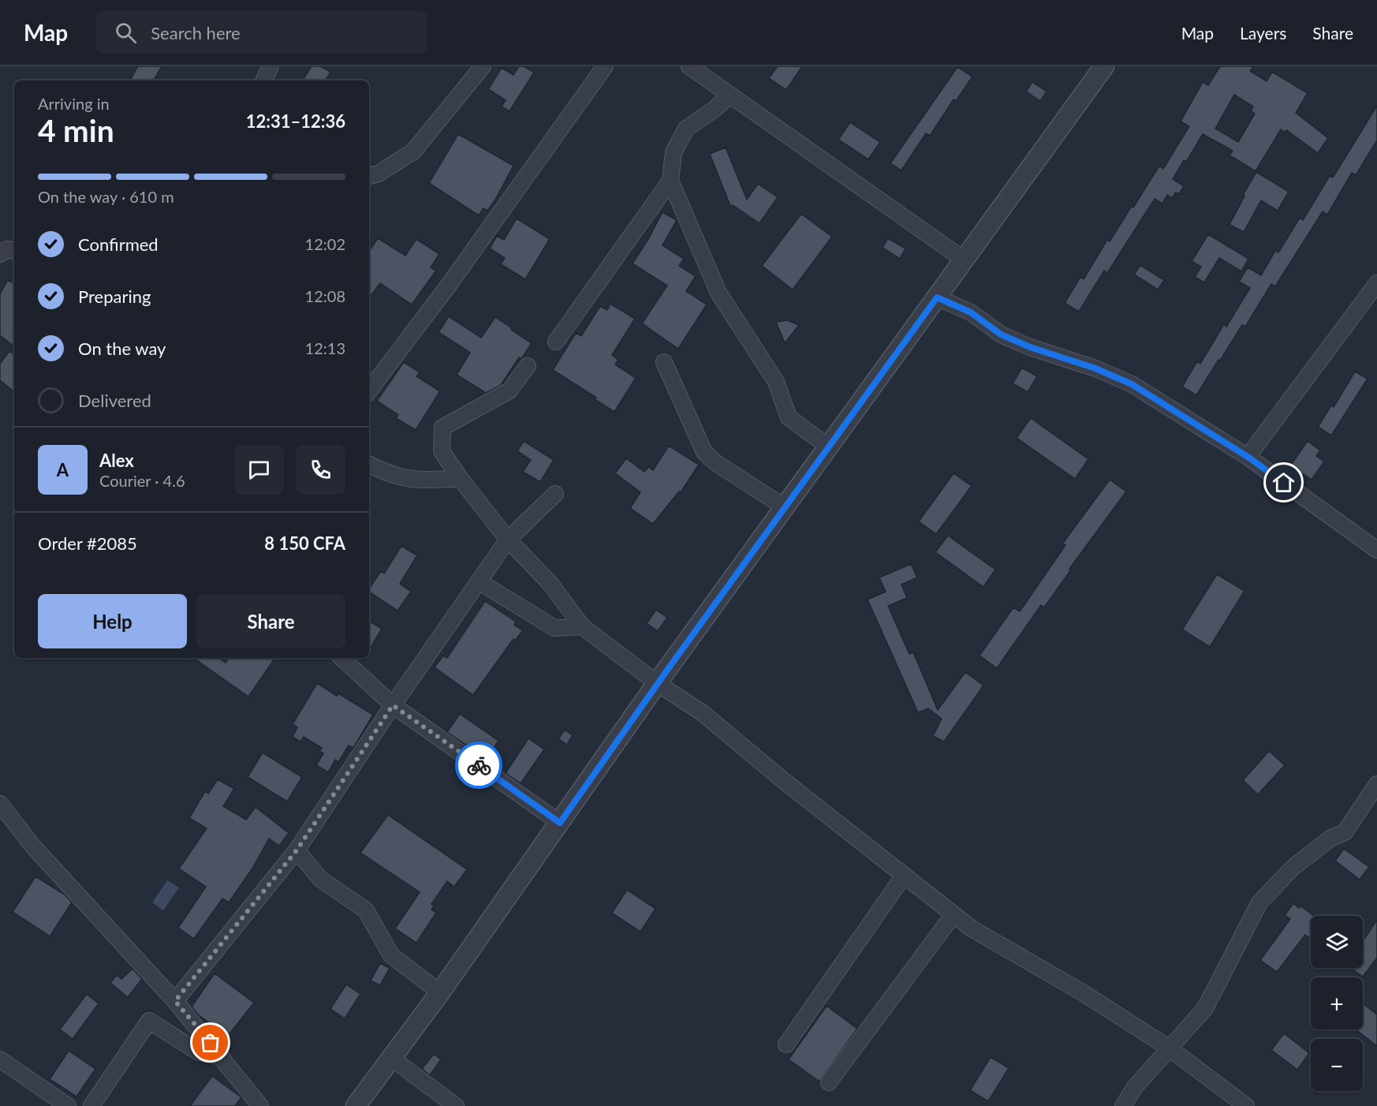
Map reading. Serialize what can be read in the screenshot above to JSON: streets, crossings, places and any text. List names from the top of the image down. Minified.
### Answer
{"page":{"header":"Map","search":"Search here","nav":["Map","Layers","Share"],"heading":["4 min","Arriving in","12:31–12:36"],"panel":["Alex","Courier · 4.6","Order #2085","8 150 CFA"],"bar":"On the way · 610 m","list":[["Confirmed","12:02"],["Preparing","12:08"],["On the way","12:13"],"Delivered"],"round":"A","buttons":["Help","Share"],"map_buttons":["+","−"]}}
